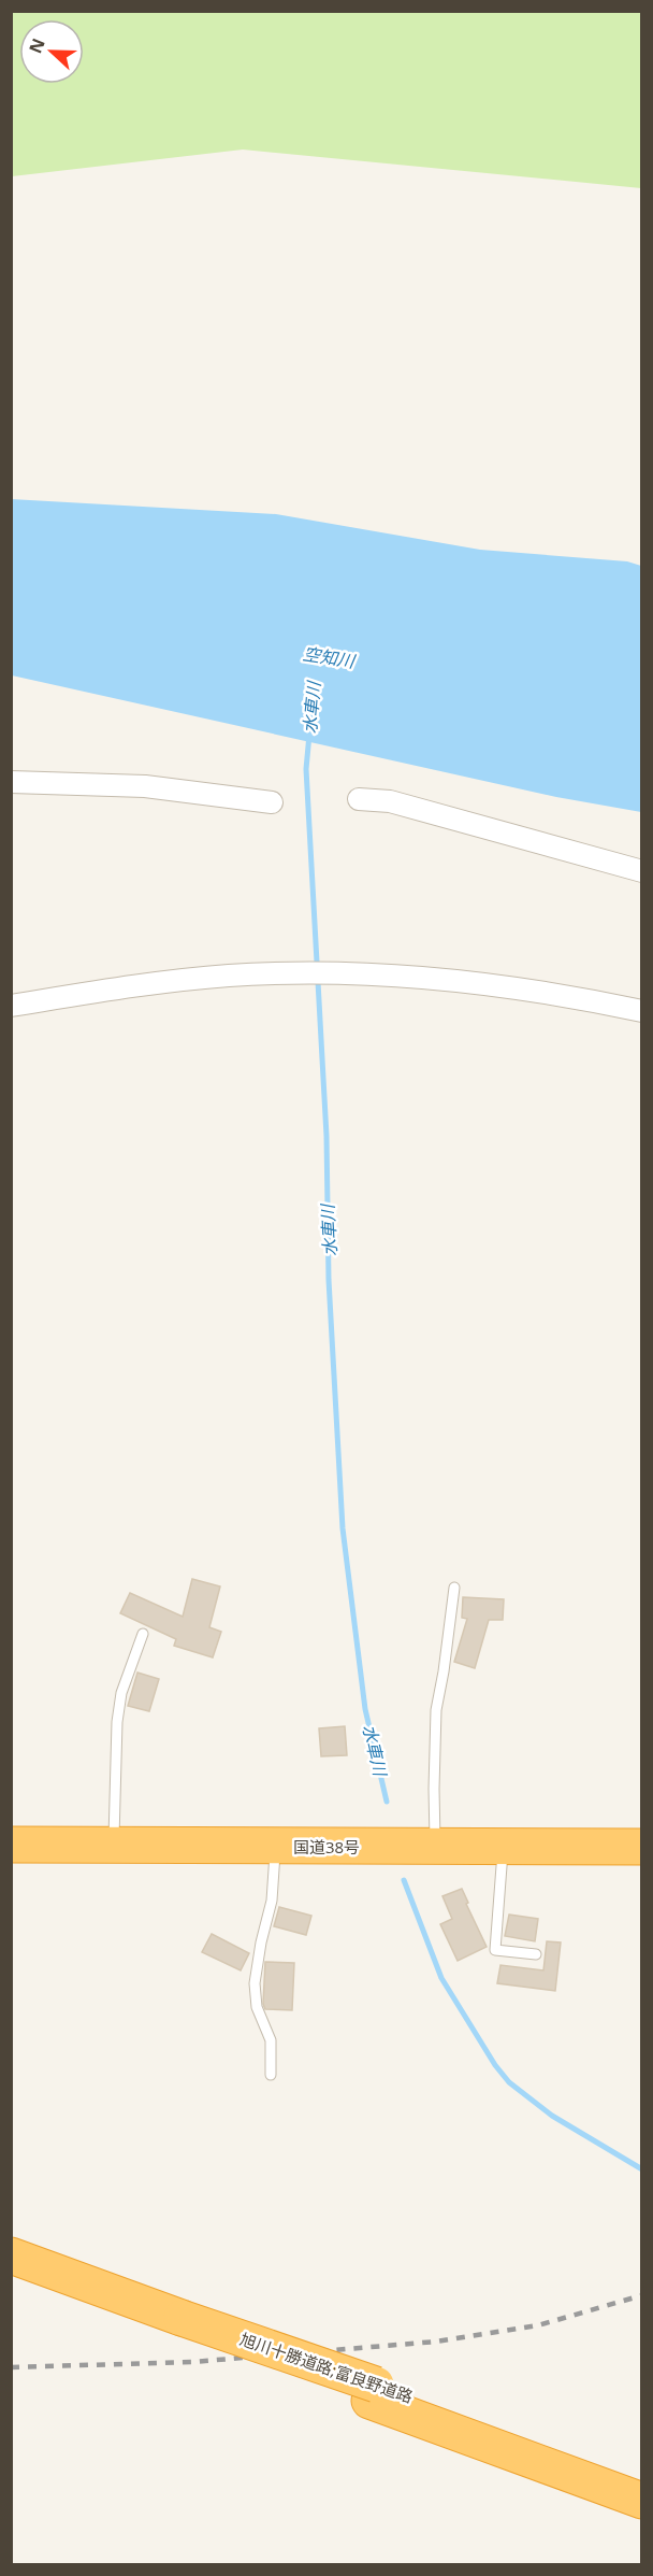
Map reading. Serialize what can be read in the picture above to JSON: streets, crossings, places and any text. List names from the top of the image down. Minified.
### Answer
{"streets":{"highway":["国道38号","旭川十勝道路;富良野道路"]},"water":["空知川","水車川"],"north":"left"}
